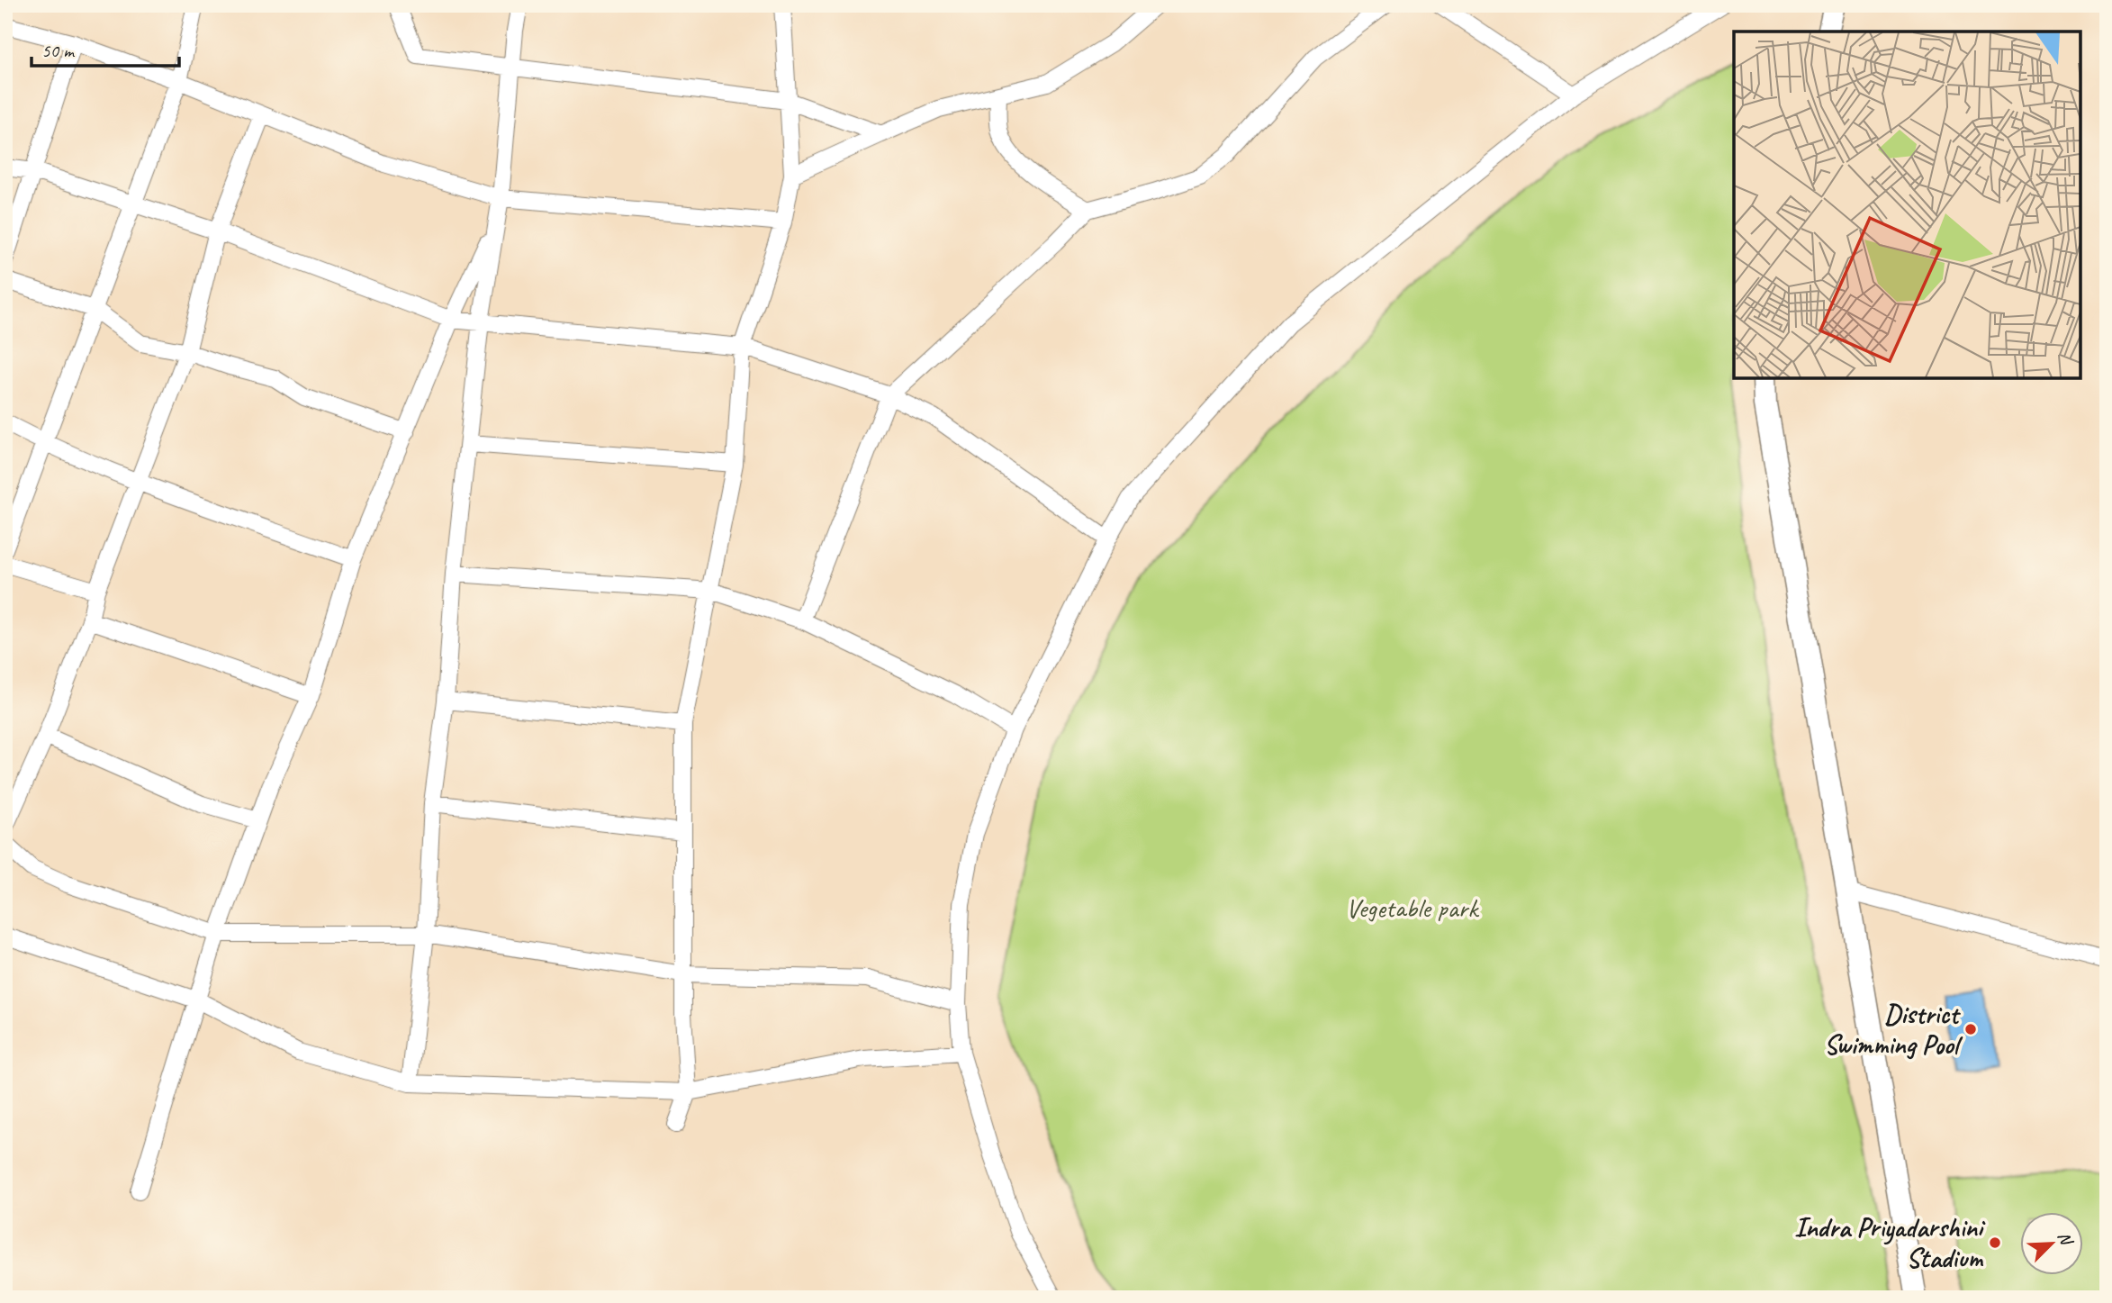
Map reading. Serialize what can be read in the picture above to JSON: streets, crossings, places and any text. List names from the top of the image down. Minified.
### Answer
{"parks":["Vegetable park"],"places":["District Swimming Pool","Indra Priyadarshini Stadium"],"scale_bar":"50 m","north":"top right"}
